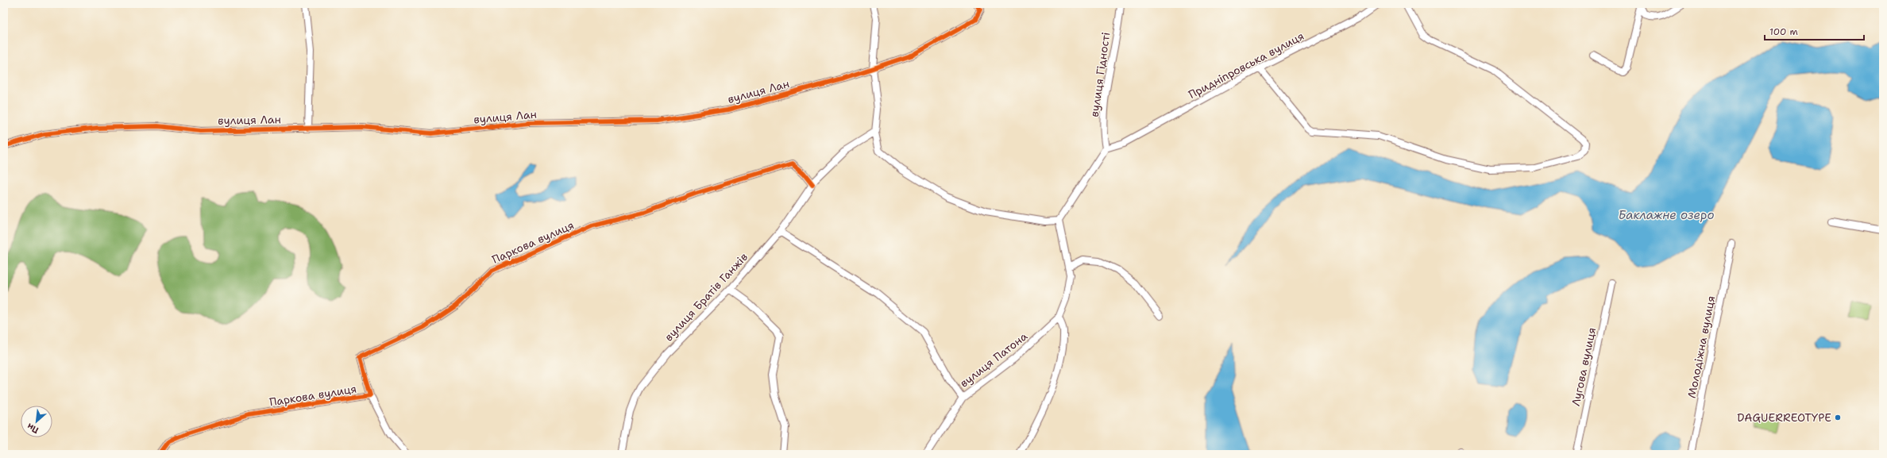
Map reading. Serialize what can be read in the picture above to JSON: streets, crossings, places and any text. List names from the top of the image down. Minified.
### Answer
{"streets":{"street":["Придніпровська вулиця","вулиця Гідності","вулиця Лан","Паркова вулиця","вулиця Братів Ганжів","Молодіжна вулиця","вулиця Патона","Лугова вулиця"]},"crossings":[["Придніпровська вулиця","вулиця Гідності"],["Паркова вулиця","вулиця Братів Ганжів"]],"water":["Баклажне озеро"],"places":["DAGUERREOTYPE"],"scale_bar":"100 m","north":"bottom left"}
